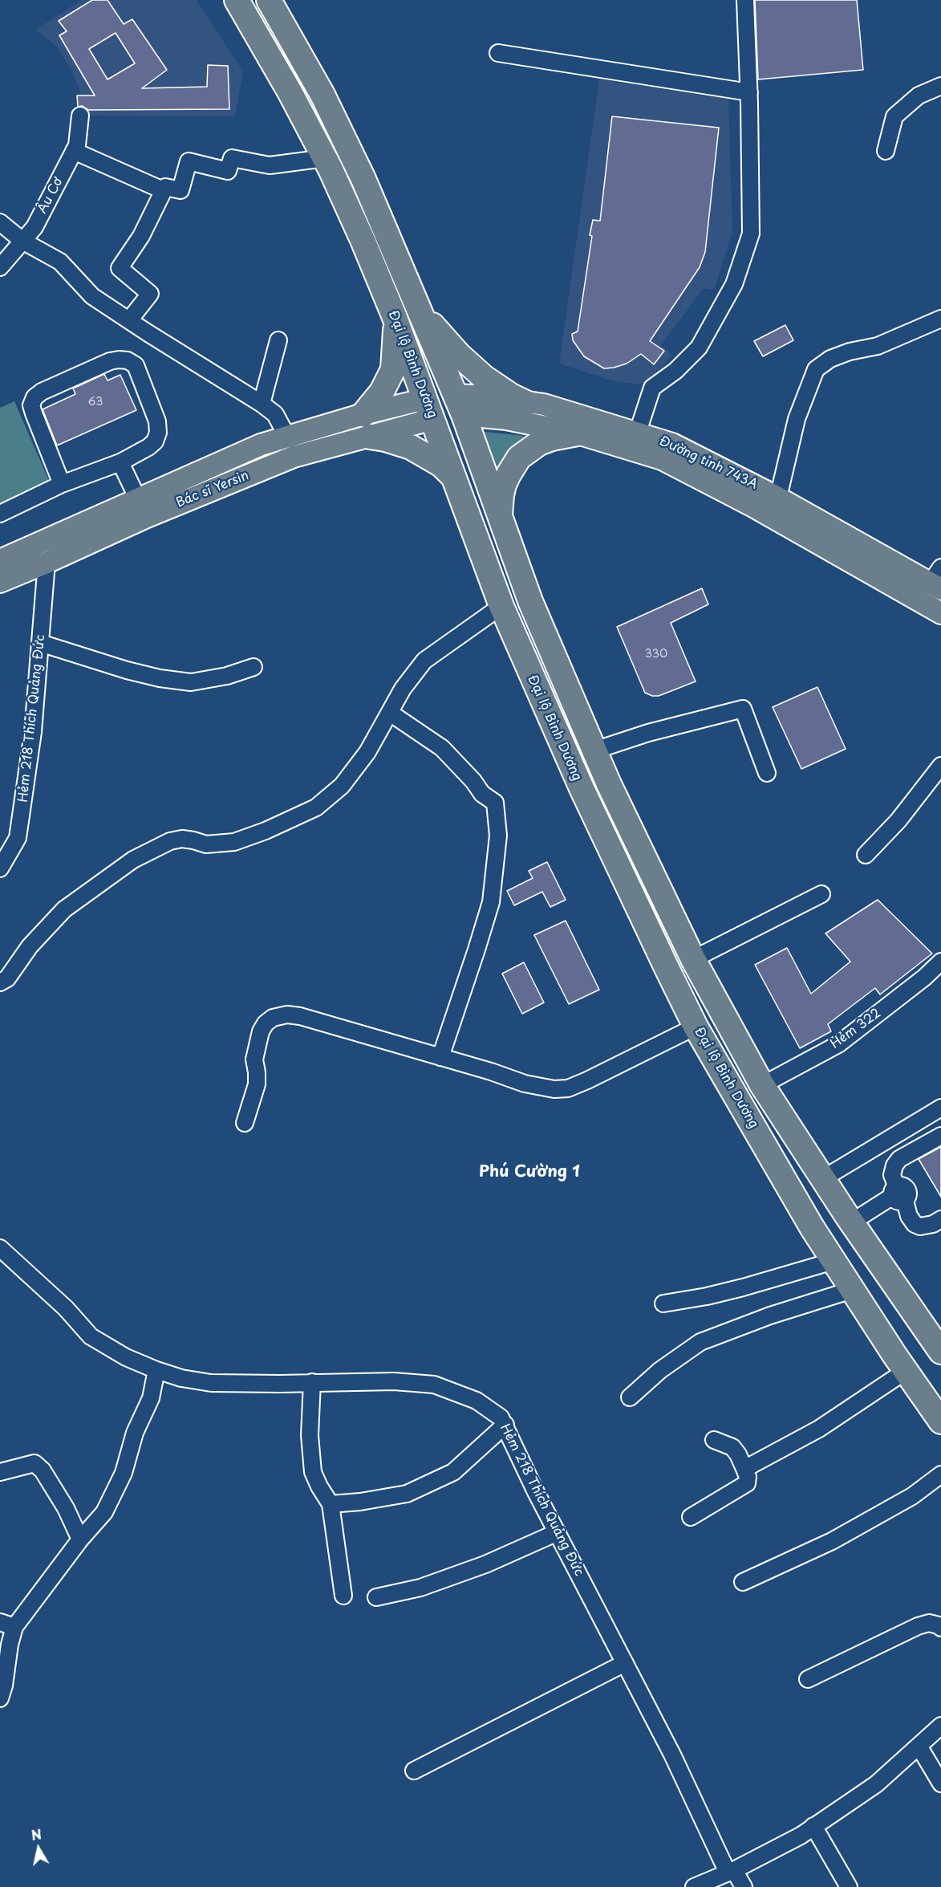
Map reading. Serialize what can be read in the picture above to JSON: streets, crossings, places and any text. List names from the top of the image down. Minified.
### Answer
{"streets":{"highway":["Đại lộ Bình Dương"],"main road":["Đường tỉnh 743A","Bác sĩ Yersin"],"street":["Âu Cơ","Hẻm 218 Thích Quảng Đức","Hẻm 322"]},"crossings":[["Đại lộ Bình Dương","Đường tỉnh 743A"],["Đại lộ Bình Dương","Bác sĩ Yersin"],["Đại lộ Bình Dương","Hẻm 322"],["Bác sĩ Yersin","Hẻm 218 Thích Quảng Đức"]],"districts":["Phú Cường 1"],"house_numbers":["63","330"],"north":"top"}
